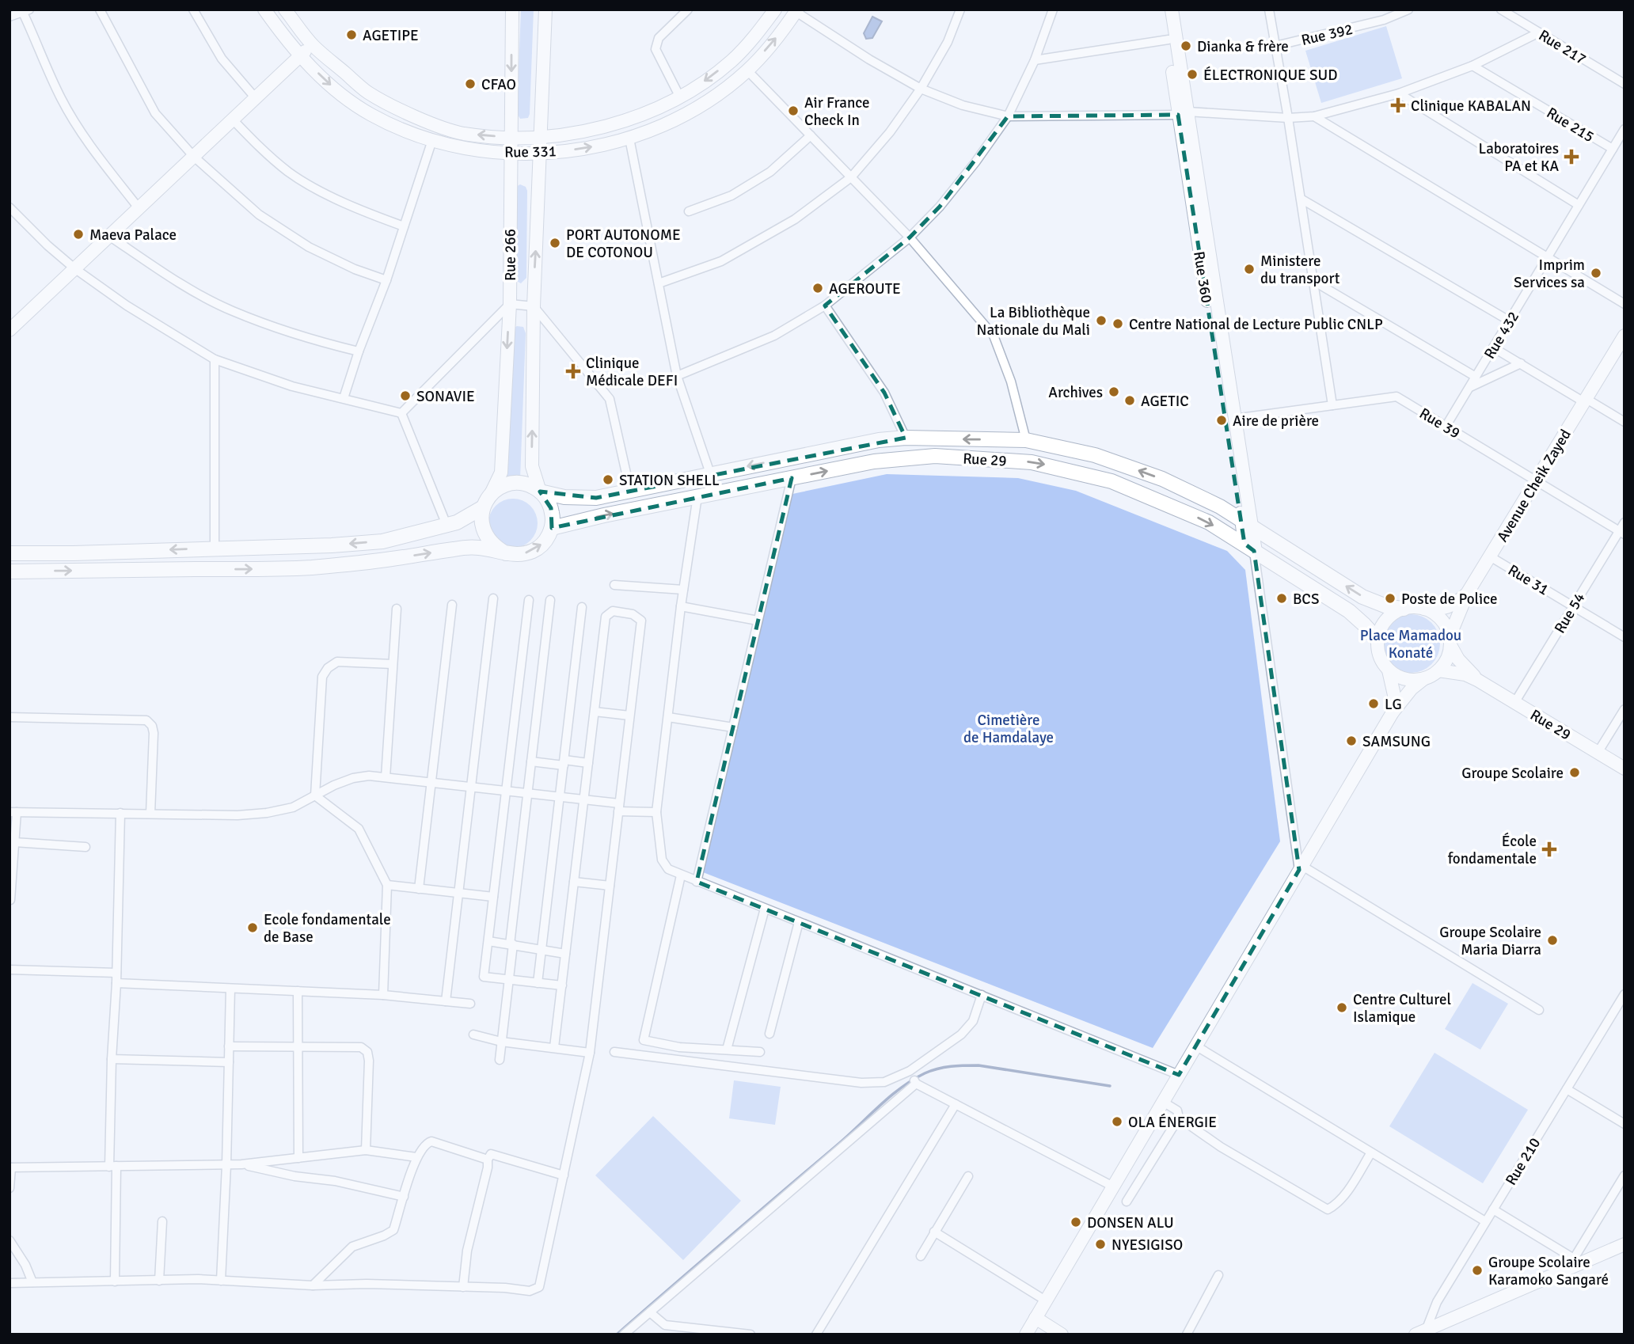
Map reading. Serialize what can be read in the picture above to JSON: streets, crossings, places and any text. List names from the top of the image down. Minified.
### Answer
{"streets":{"main road":["Rue 331","Rue 266","Rue 360","Rue 29","Avenue Cheik Zayed"],"street":["Rue 392","Rue 217","Rue 215","Rue 432","Rue 39","Rue 31","Rue 54","Rue 210"]},"crossings":[["Rue 215","Rue 432"],["Rue 331","Rue 266"],["Rue 266","Rue 29"],["Rue 360","Rue 29"],["Rue 432","Rue 39"],["Rue 39","Avenue Cheik Zayed"],["Rue 39","Rue 54"],["Rue 29","Avenue Cheik Zayed"],["Rue 29","Rue 54"],["Avenue Cheik Zayed","Rue 31"],["Rue 31","Rue 54"]],"parks":["Place Mamadou Konaté","Cimetière de Hamdalaye"],"places":{"other":["AGETIPE","Dianka & frère","ÉLECTRONIQUE SUD","CFAO","Air France Check In","Maeva Palace","PORT AUTONOME DE COTONOU","Ministere du transport","Imprim Services sa","AGEROUTE","La Bibliothèque Nationale du Mali","Centre National de Lecture Public CNLP","Archives","SONAVIE","AGETIC","Aire de prière","STATION SHELL","BCS","Poste de Police","LG","SAMSUNG","Groupe Scolaire","Ecole fondamentale de Base","Groupe Scolaire Maria Diarra","Centre Culturel Islamique","OLA ÉNERGIE","DONSEN ALU","NYESIGISO","Groupe Scolaire Karamoko Sangaré"],"health":["Clinique KABALAN","Laboratoires PA et KA","Clinique Médicale DEFI","École fondamentale"]}}
